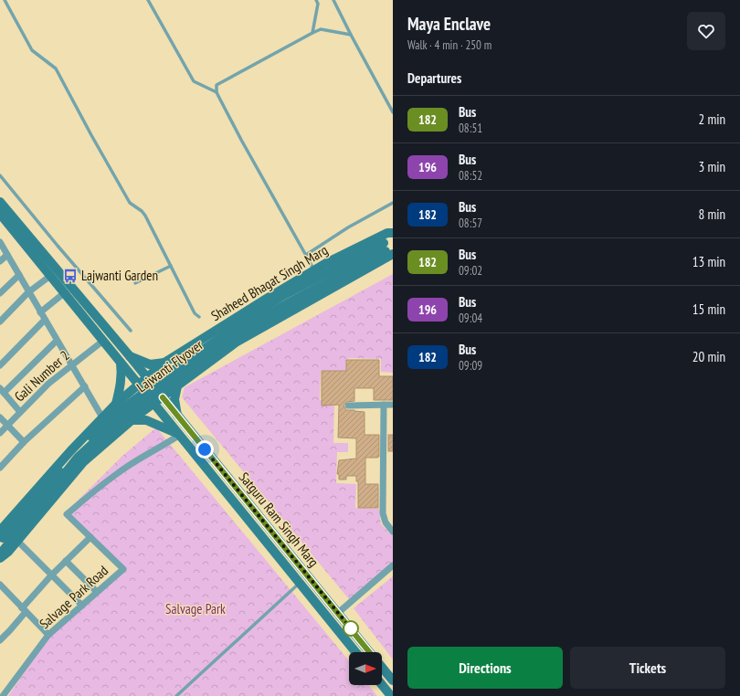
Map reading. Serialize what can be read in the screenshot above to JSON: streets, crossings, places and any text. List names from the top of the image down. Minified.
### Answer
{"streets":{"main road":["Shaheed Bhagat Singh Marg","Lajwanti Flyover","Satguru Ram Singh Marg"],"street":["Gali Number 2","Salvage Park Road"]},"crossings":[["Shaheed Bhagat Singh Marg","Satguru Ram Singh Marg"],["Satguru Ram Singh Marg","Salvage Park Road"]],"parks":["Salvage Park"],"places":{"bus stop":["Lajwanti Garden"]},"lines":["bus line 182"],"north":"right","page":{"heading":[["Maya Enclave","Walk · 4 min · 250 m"],"Departures"],"list":[{"mark":"182","name":"Bus","note":"08:51","value":"2 min"},{"mark":"196","name":"Bus","note":"08:52","value":"3 min"},{"mark":"182","name":"Bus","note":"08:57","value":"8 min"},{"mark":"182","name":"Bus","note":"09:02","value":"13 min"},{"mark":"196","name":"Bus","note":"09:04","value":"15 min"},{"mark":"182","name":"Bus","note":"09:09","value":"20 min"}],"buttons":["Directions","Tickets"]}}
